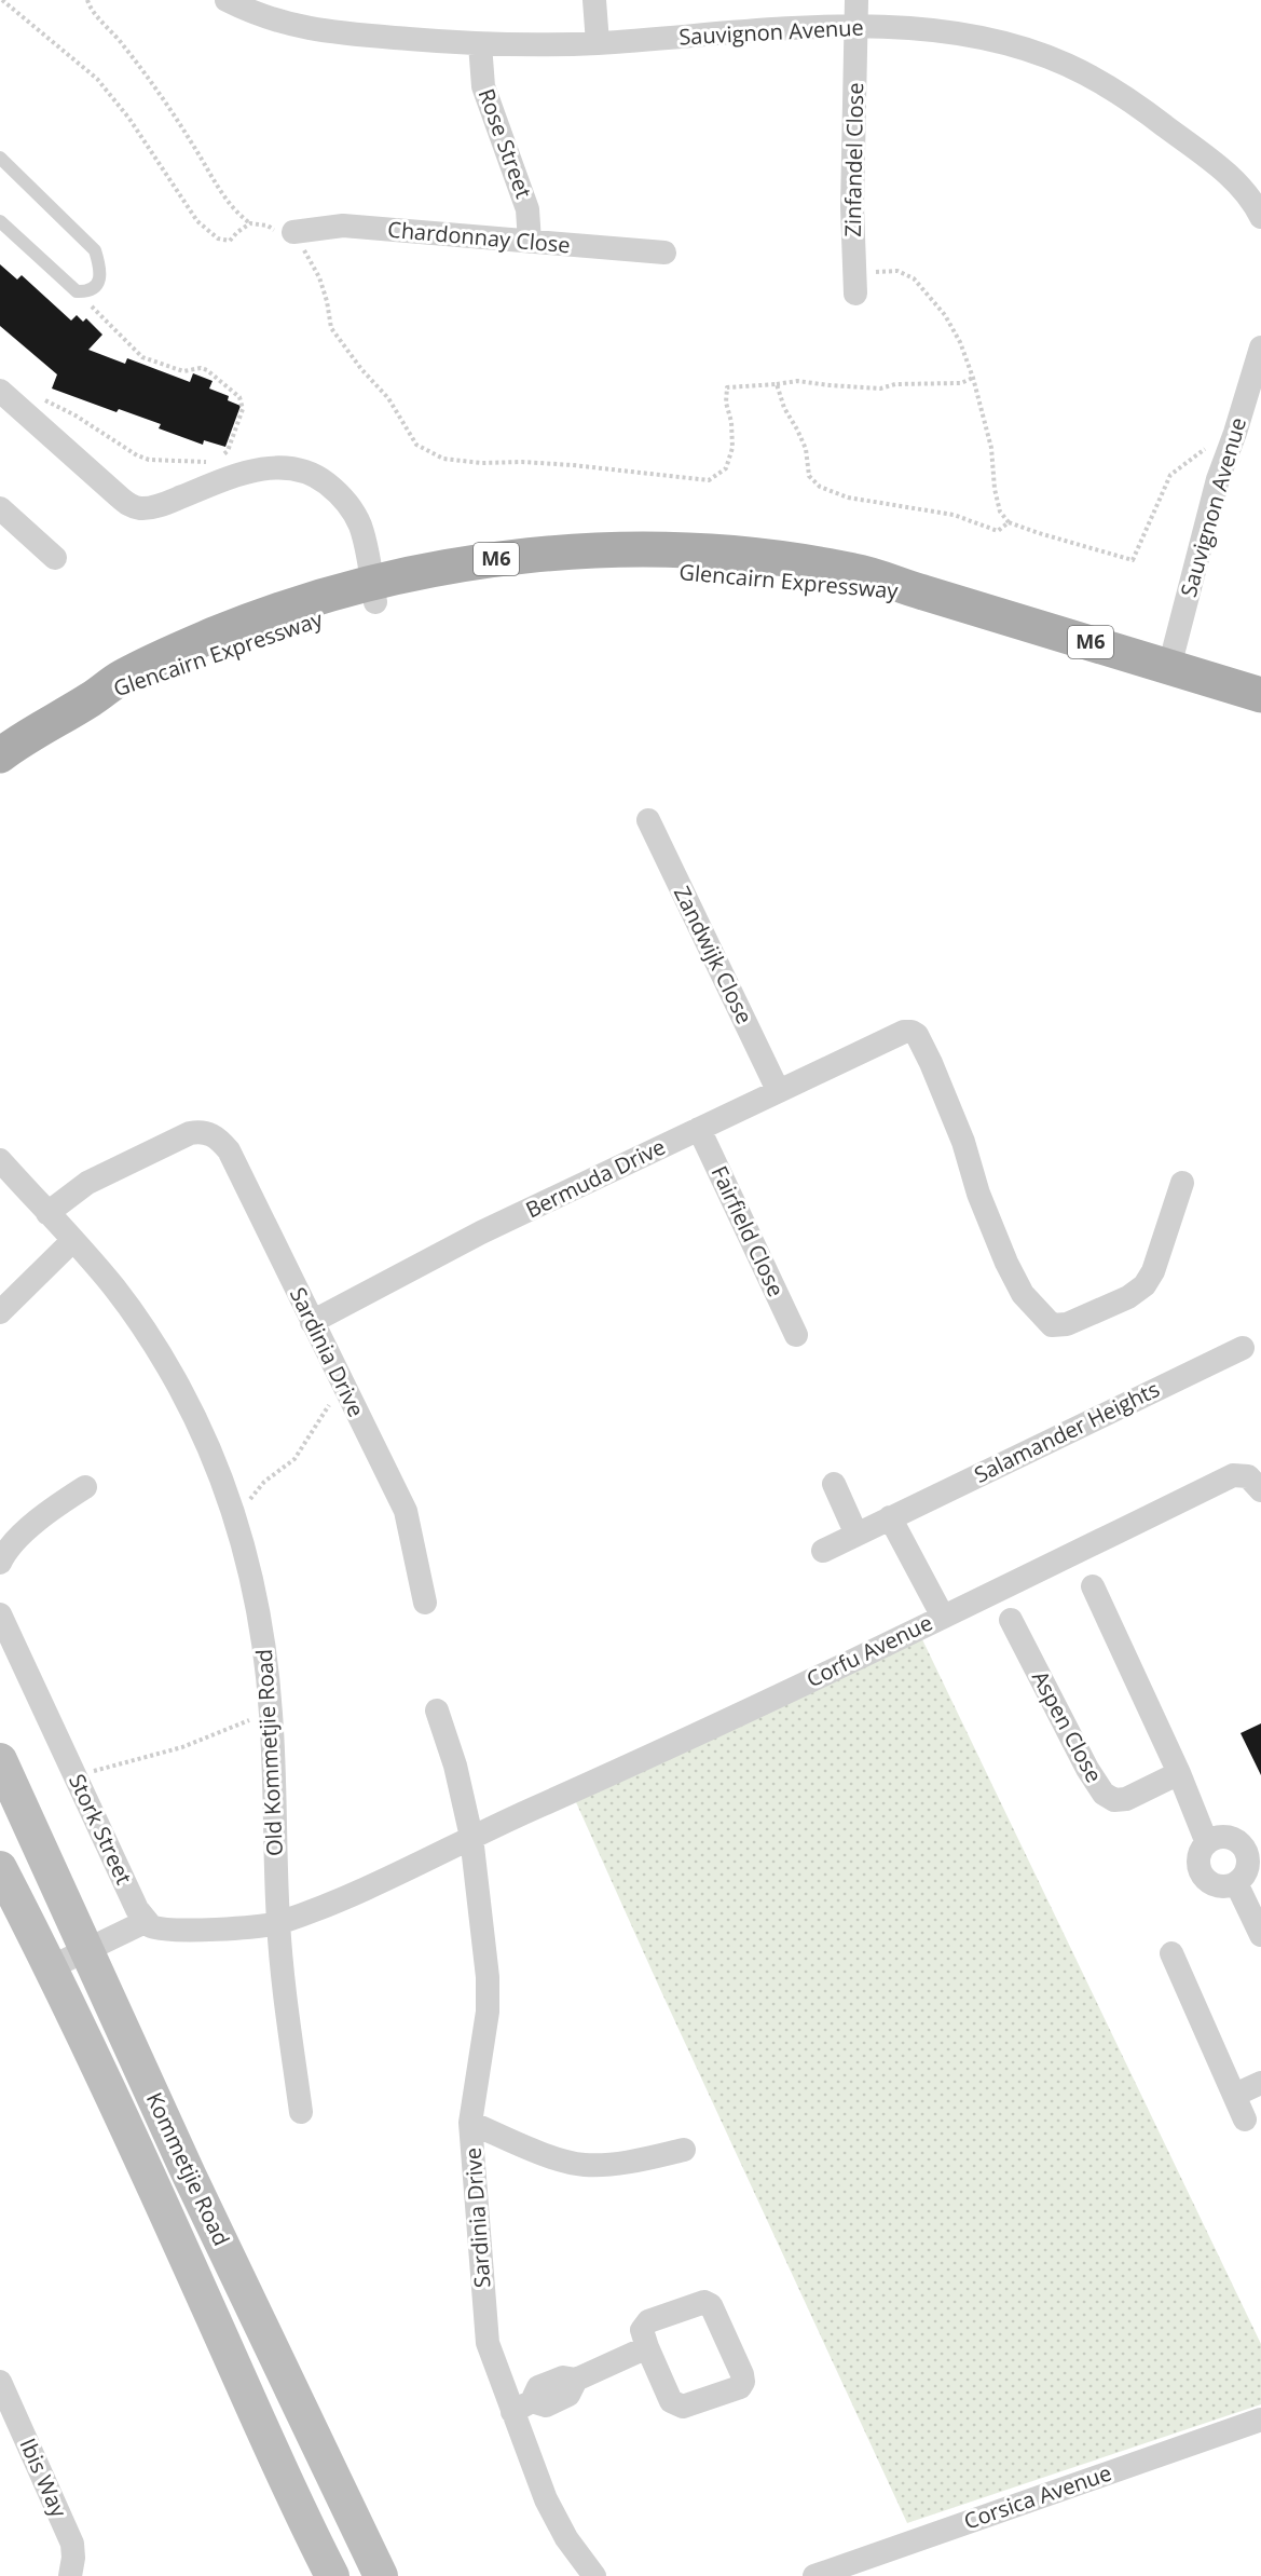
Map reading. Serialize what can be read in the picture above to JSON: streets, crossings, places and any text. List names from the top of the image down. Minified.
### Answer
{"streets":{"main road":["M6","Glencairn Expressway","Kommetjie Road"],"street":["Sauvignon Avenue","Rose Street","Zinfandel Close","Chardonnay Close","Zandwijk Close","Bermuda Drive","Fairfield Close","Sardinia Drive","Salamander Heights","Corfu Avenue","Aspen Close","Old Kommetjie Road","Stork Street","Ibis Way","Corsica Avenue"]},"crossings":[["Sauvignon Avenue","Rose Street"],["Sauvignon Avenue","Zinfandel Close"],["Sauvignon Avenue","Glencairn Expressway"],["Rose Street","Chardonnay Close"],["Zandwijk Close","Bermuda Drive"],["Bermuda Drive","Fairfield Close"],["Bermuda Drive","Sardinia Drive"],["Sardinia Drive","Corfu Avenue"],["Sardinia Drive","Old Kommetjie Road"],["Corfu Avenue","Old Kommetjie Road"]]}
